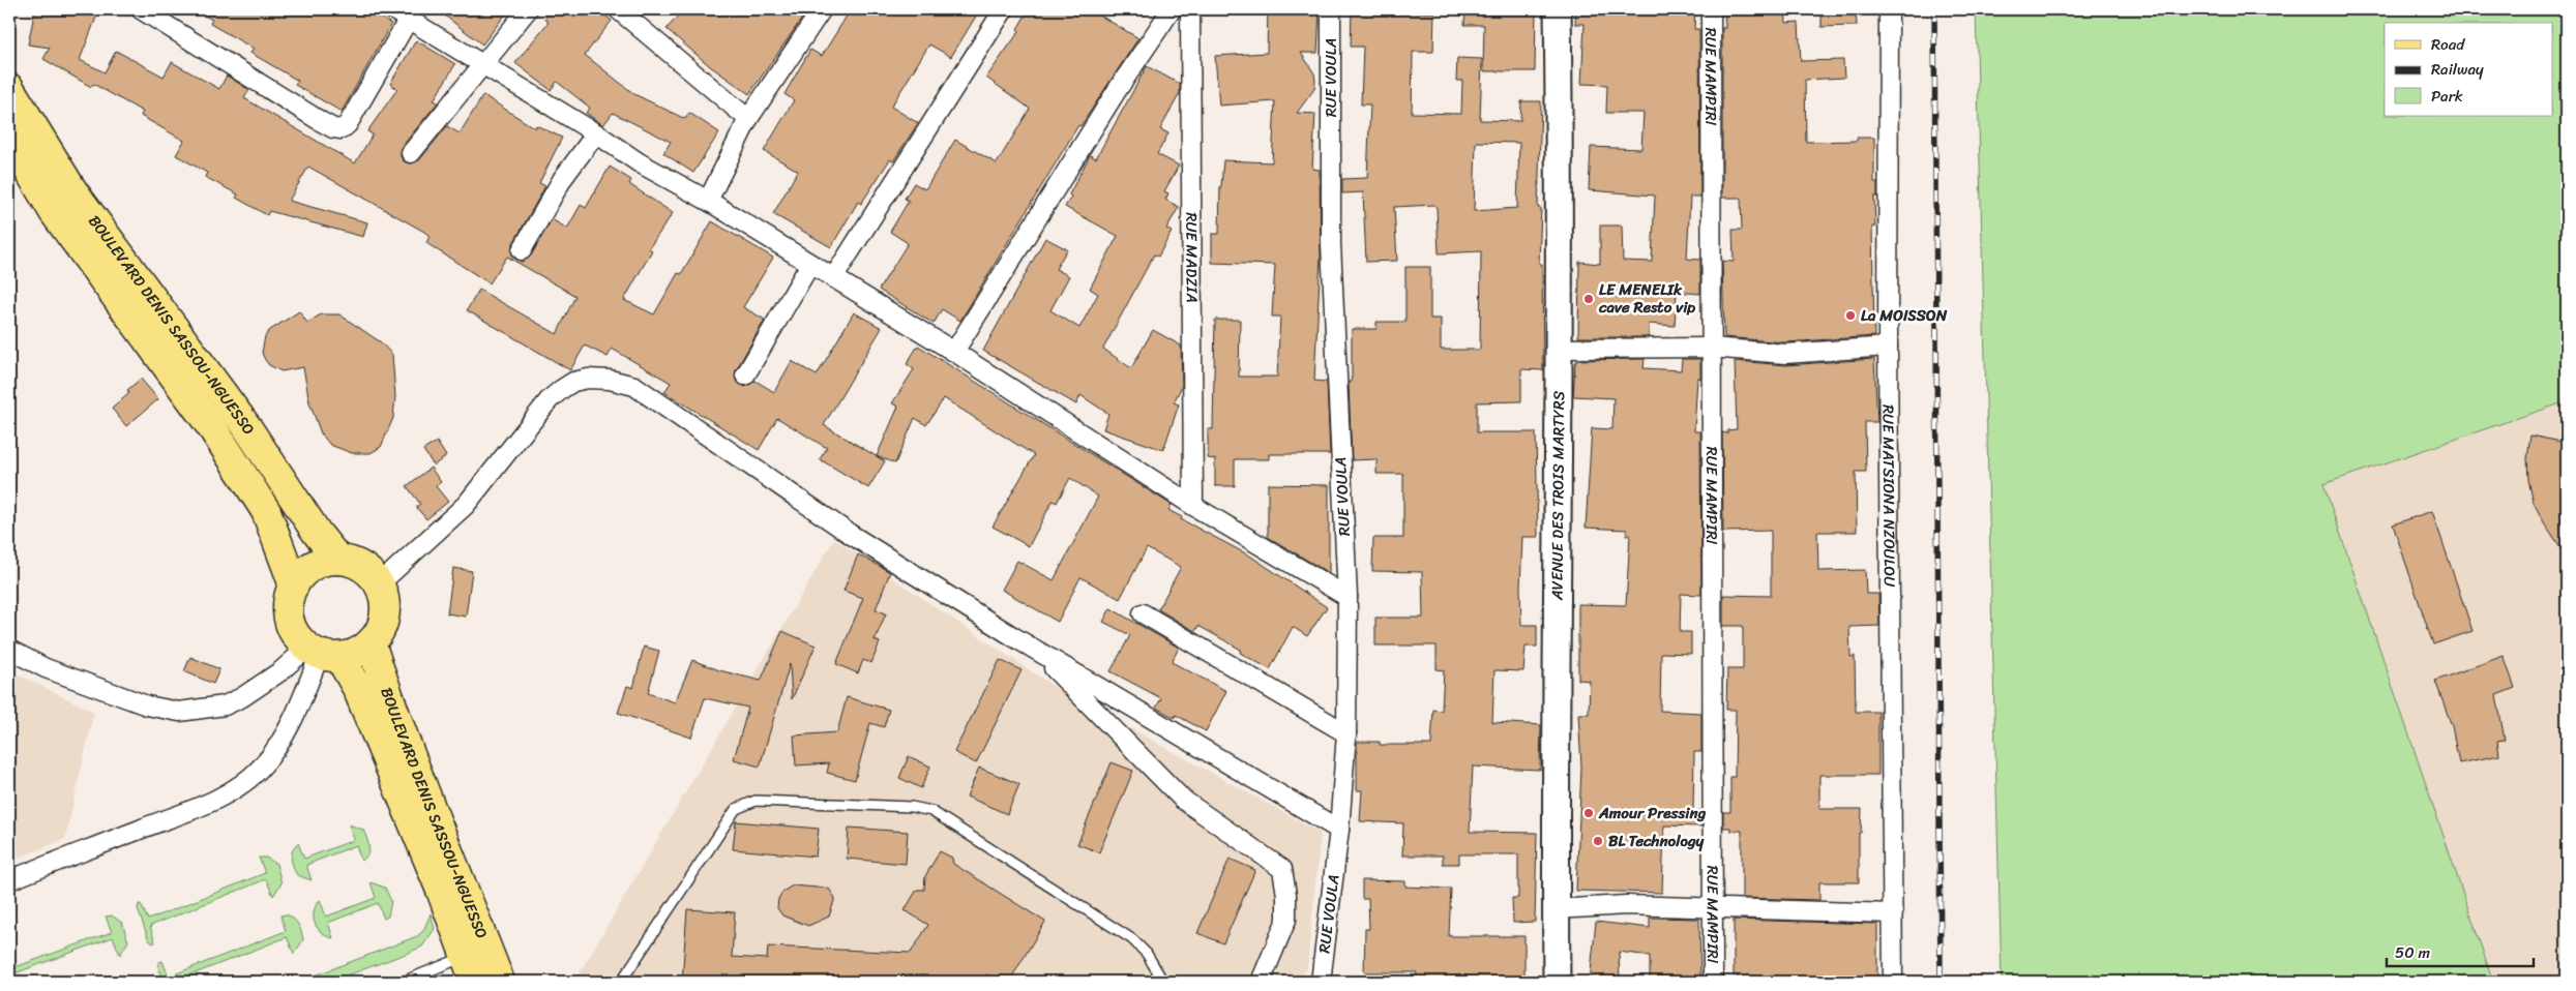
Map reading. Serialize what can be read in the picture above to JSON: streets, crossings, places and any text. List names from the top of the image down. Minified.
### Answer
{"streets":{"main road":["BOULEVARD DENIS SASSOU-NGUESSO","AVENUE DES TROIS MARTYRS"],"street":["RUE MAMPIRI","RUE VOULA","RUE MADZIA","RUE MATSIONA NZOULOU"]},"places":["LE MENELIk cave Resto vip","La MOISSON","Amour Pressing","BL Technology"],"legend":["Road","Railway","Park"],"scale_bar":"50 m"}
